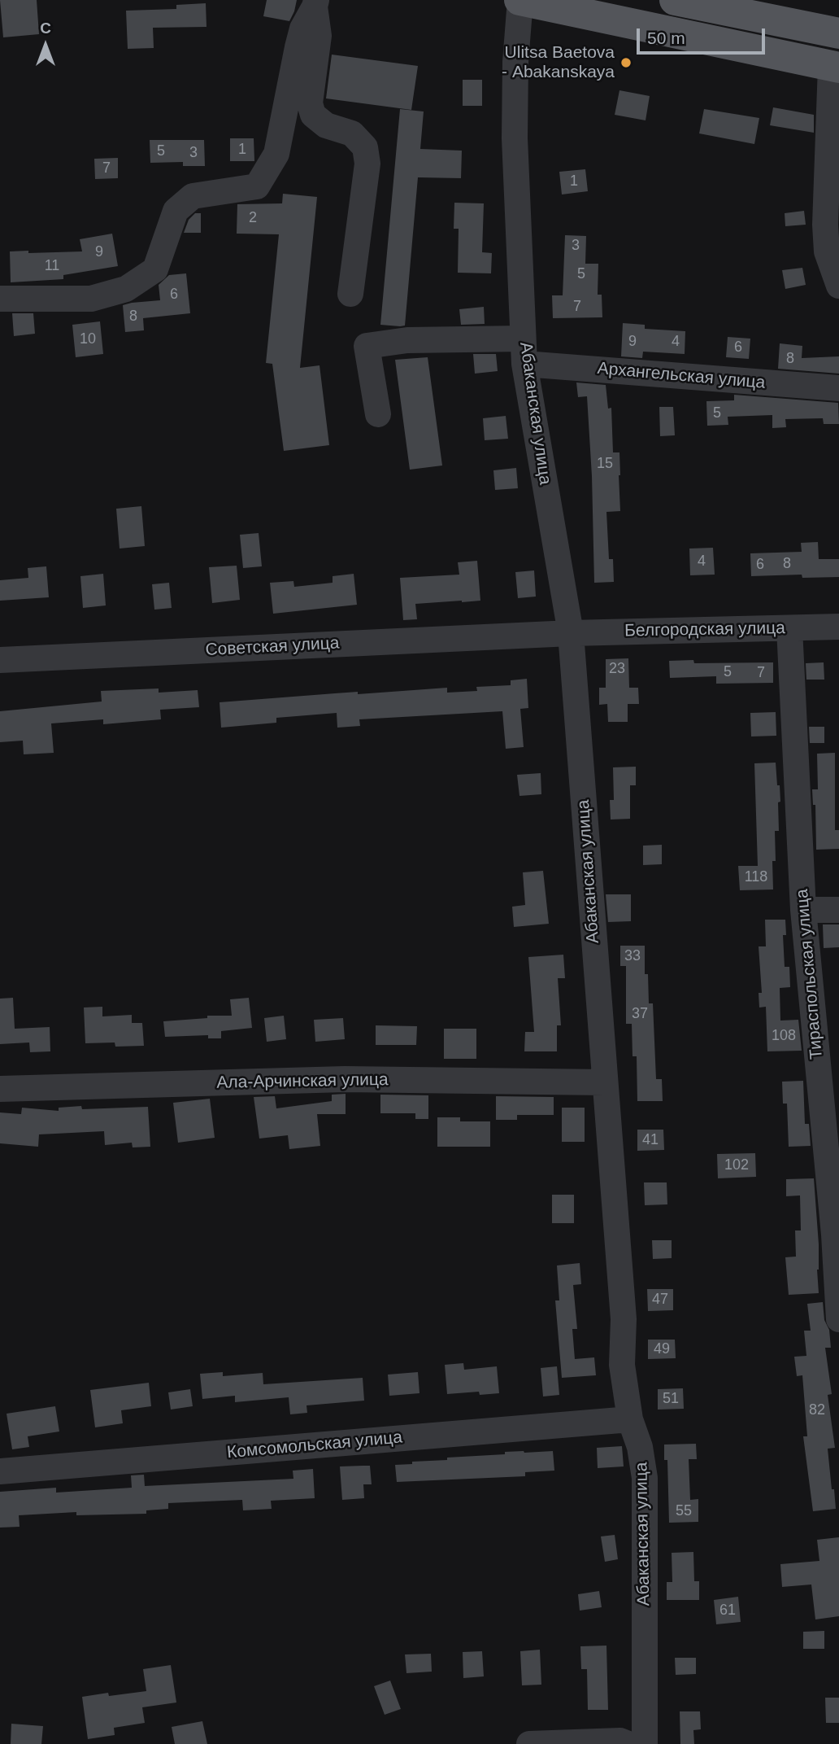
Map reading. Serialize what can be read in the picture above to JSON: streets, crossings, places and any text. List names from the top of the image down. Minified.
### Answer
{"streets":{"street":["Архангельская улица","Абаканская улица","Белгородская улица","Советская улица","Тираспольская улица","Ала-Арчинская улица","Комсомольская улица"]},"crossings":[["Архангельская улица","Абаканская улица"],["Абаканская улица","Белгородская улица"],["Абаканская улица","Ала-Арчинская улица"],["Абаканская улица","Комсомольская улица"],["Белгородская улица","Советская улица"],["Белгородская улица","Тираспольская улица"]],"places":["Ulitsa Baetova - Abakanskaya"],"house_numbers":["1","5","3","7","1","2","3","9","11","5","6","7","8","10","9","4","6","8","5","15","4","8","6","23","5","7","118","33","37","108","41","102","47","49","51","82","55","61"],"scale_bar":"50 m","north":"top"}
